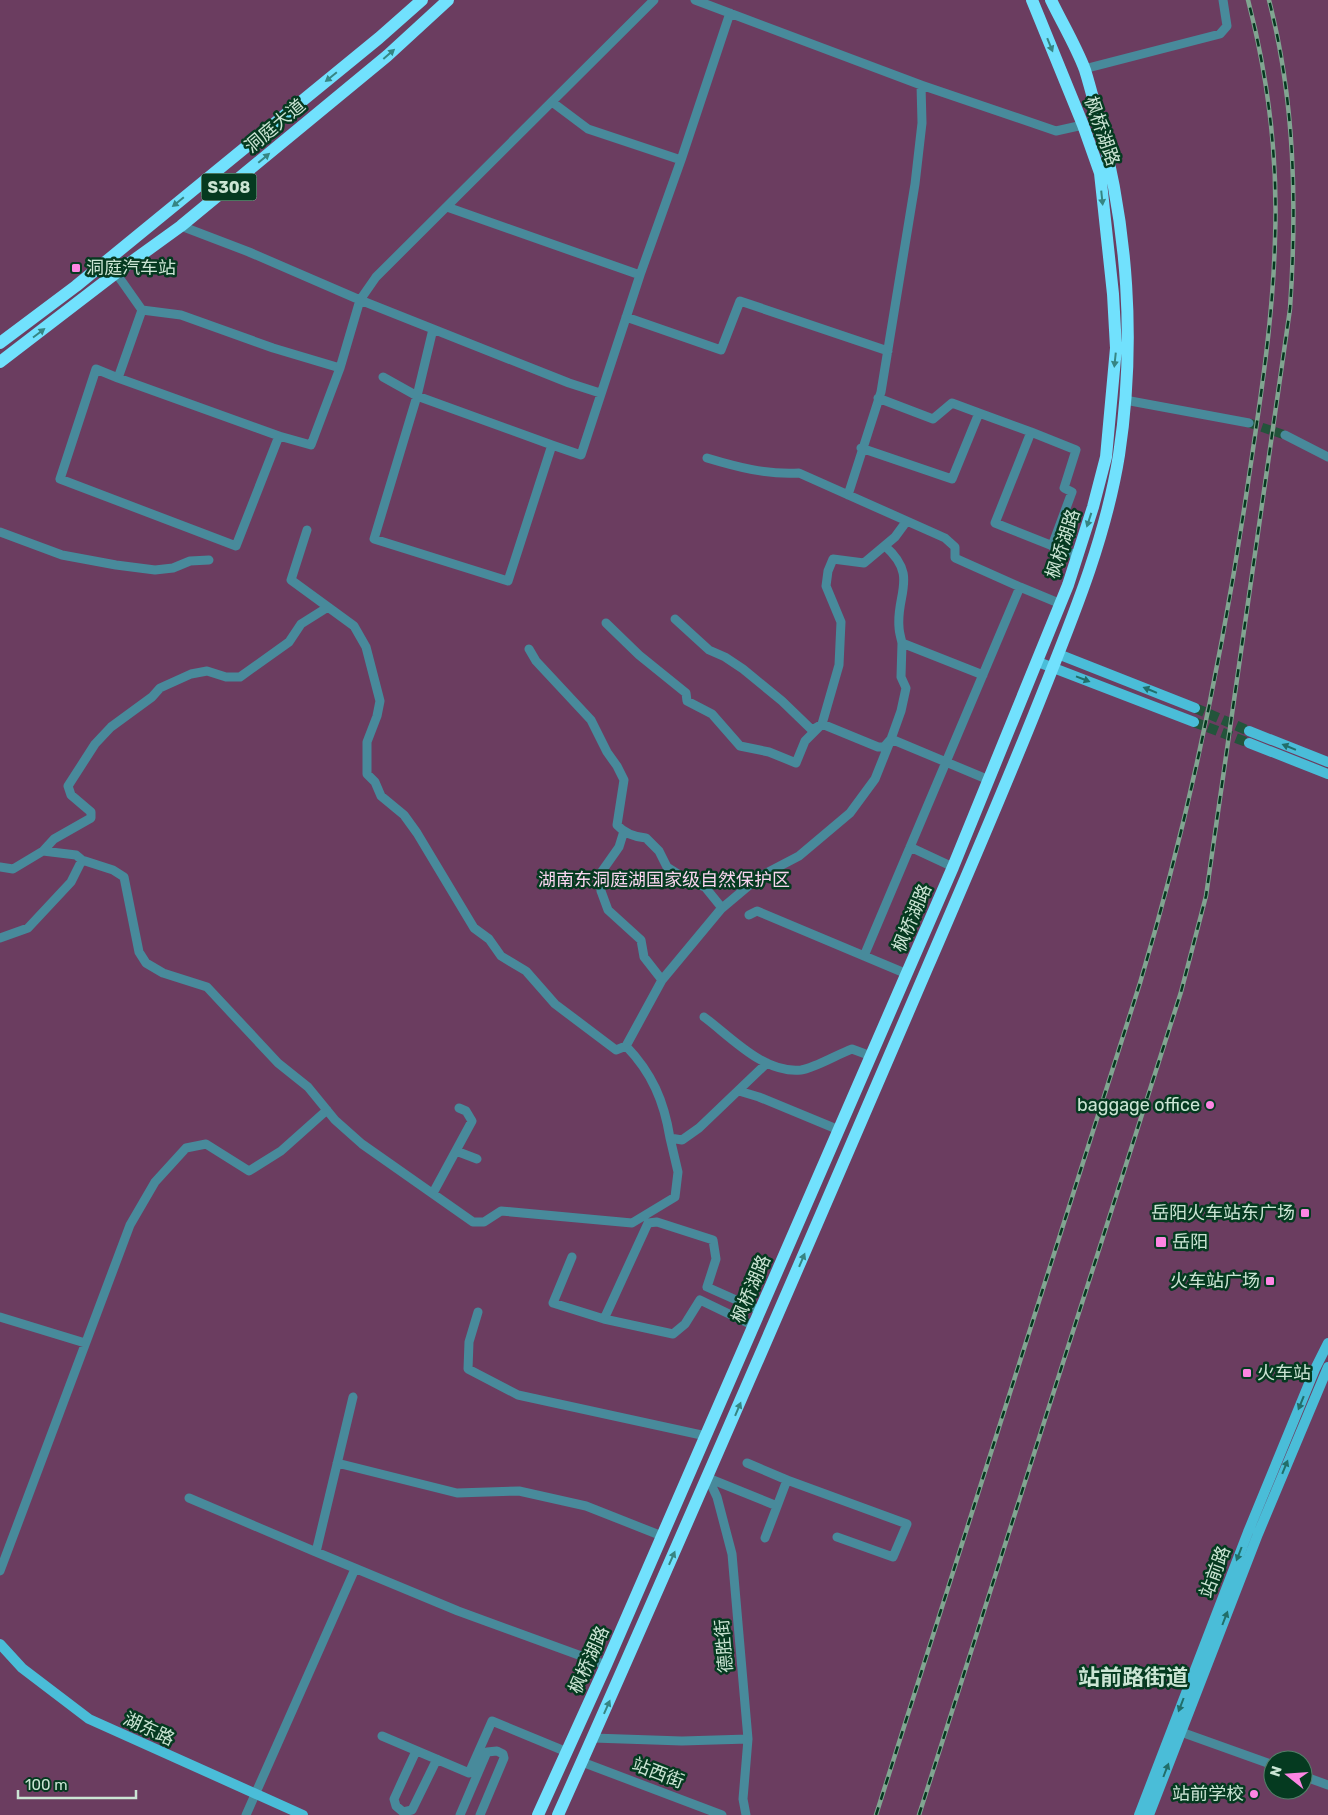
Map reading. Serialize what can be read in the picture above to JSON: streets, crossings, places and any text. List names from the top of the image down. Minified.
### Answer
{"streets":{"main road":["洞庭大道","枫桥湖路","S308","站前路","湖东路"],"street":["德胜街","站西街"]},"crossings":[["枫桥湖路","德胜街"],["枫桥湖路","站西街"]],"districts":["站前路街道"],"parks":["湖南东洞庭湖国家级自然保护区"],"places":{"transit":["洞庭汽车站","岳阳火车站东广场","岳阳","火车站广场","火车站"],"other":["baggage office","站前学校"]},"scale_bar":"100 m","north":"left"}
